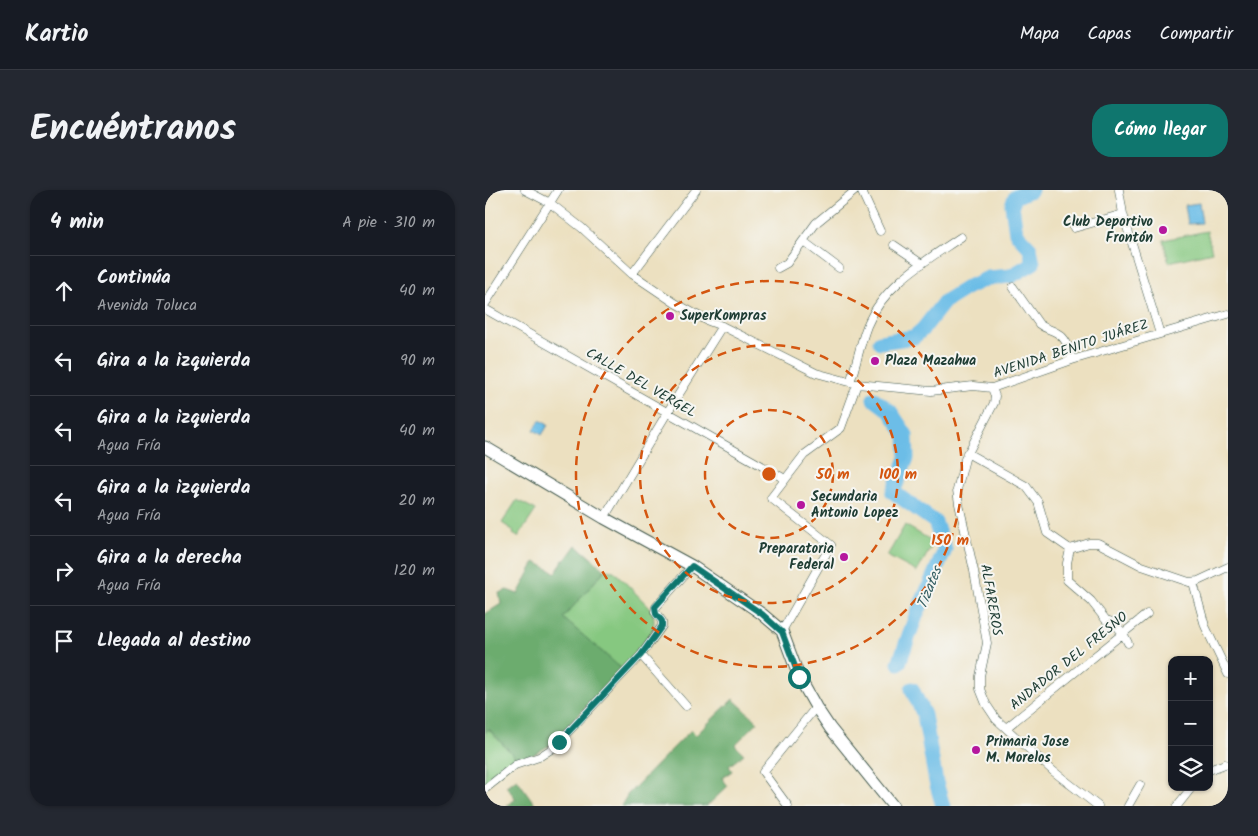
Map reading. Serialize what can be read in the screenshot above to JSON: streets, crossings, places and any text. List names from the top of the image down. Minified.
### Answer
{"streets":{"street":["AVENIDA BENITO JUÁREZ","CALLE DEL VERGEL","ALFAREROS","ANDADOR DEL FRESNO"]},"crossings":[["AVENIDA BENITO JUÁREZ","ALFAREROS"],["ALFAREROS","ANDADOR DEL FRESNO"]],"water":["Tizates"],"places":["Club Deportivo Frontón","SuperKompras","Plaza Mazahua","Secundaria Antonio Lopez","Preparatoria Federal","Primaria Jose M. Morelos"],"page":{"header":"Kartio","nav":["Mapa","Capas","Compartir"],"title":"Encuéntranos","buttons":"Cómo llegar","heading":["4 min","A pie · 310 m"],"list":[["Continúa","Avenida Toluca","40 m"],["Gira a la izquierda","90 m"],["Gira a la izquierda","Agua Fría","40 m"],["Gira a la izquierda","Agua Fría","20 m"],["Gira a la derecha","Agua Fría","120 m"],"Llegada al destino"],"map_buttons":["+","−"]},"rings":["50 m","100 m","150 m"]}
